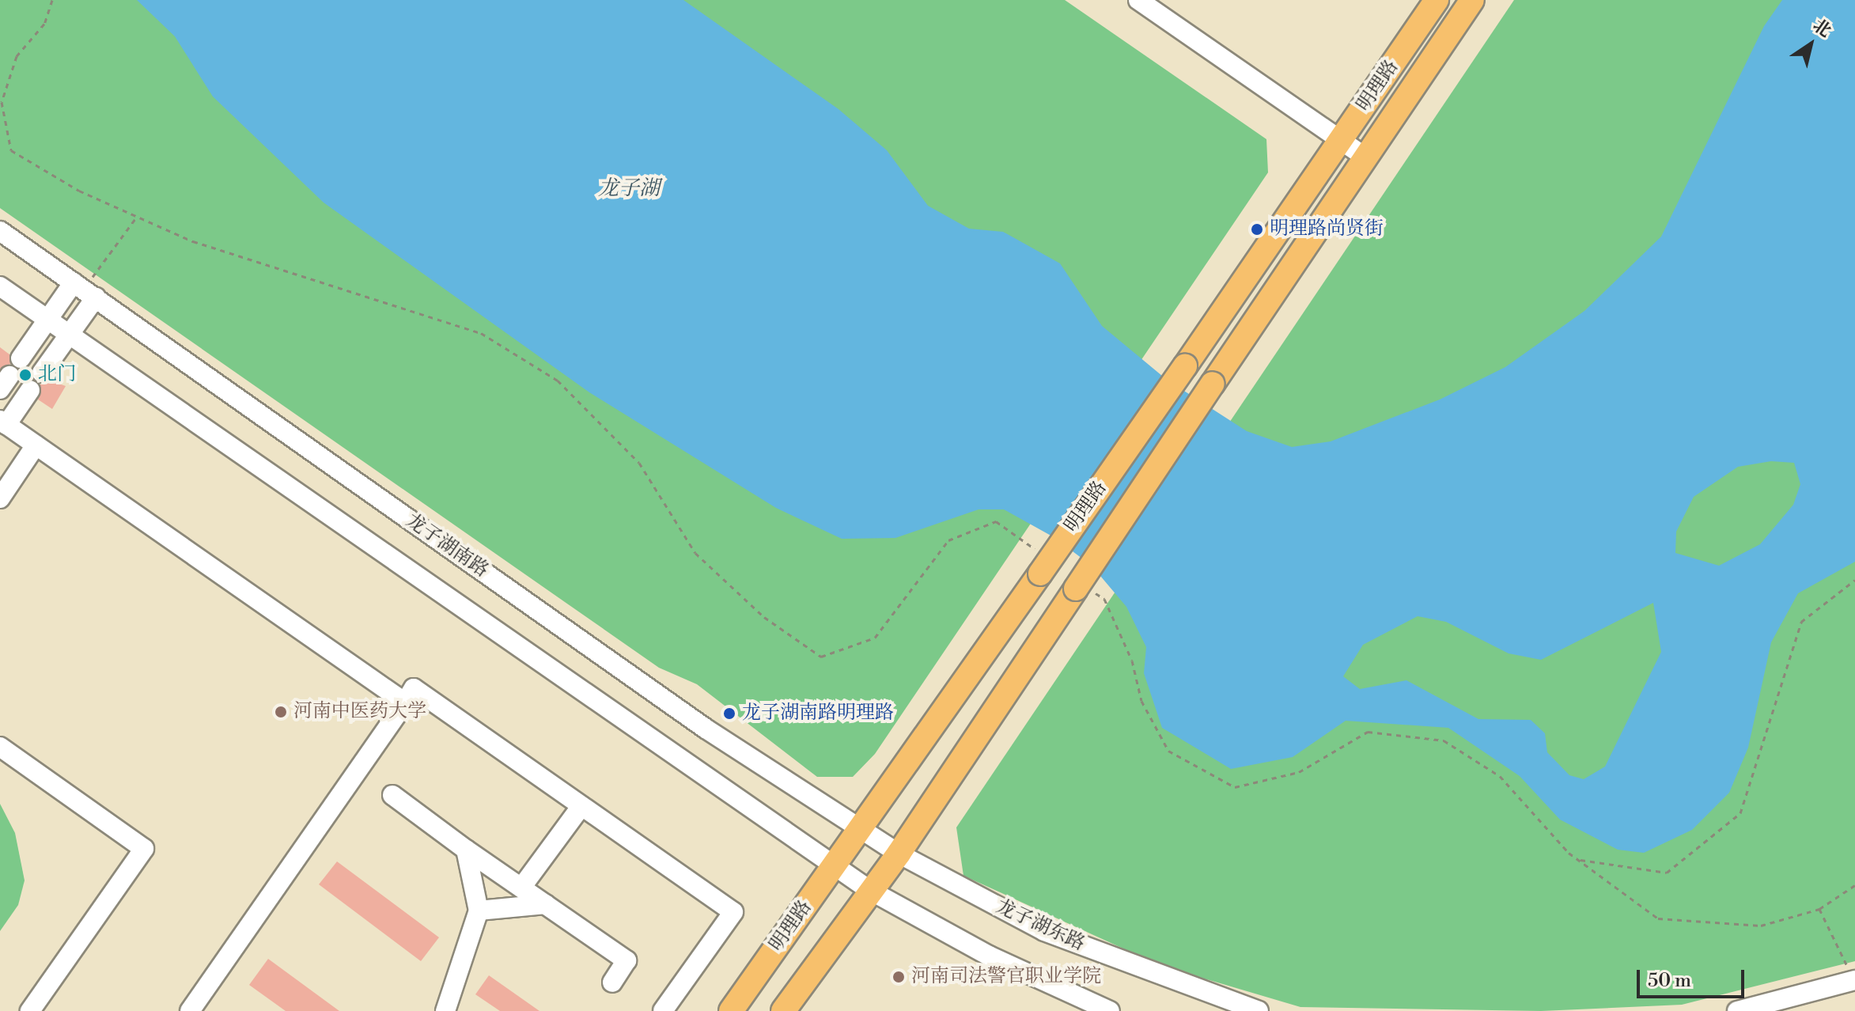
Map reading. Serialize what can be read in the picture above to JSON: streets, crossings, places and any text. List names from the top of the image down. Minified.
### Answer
{"streets":{"main road":["明理路"],"street":["龙子湖南路","龙子湖东路"]},"crossings":[["明理路","龙子湖南路"],["明理路","龙子湖东路"],["龙子湖南路","龙子湖东路"]],"water":["龙子湖"],"places":["明理路尚贤街","北门","河南中医药大学","龙子湖南路明理路","河南司法警官职业学院"],"scale_bar":"50 m","north":"top right"}
